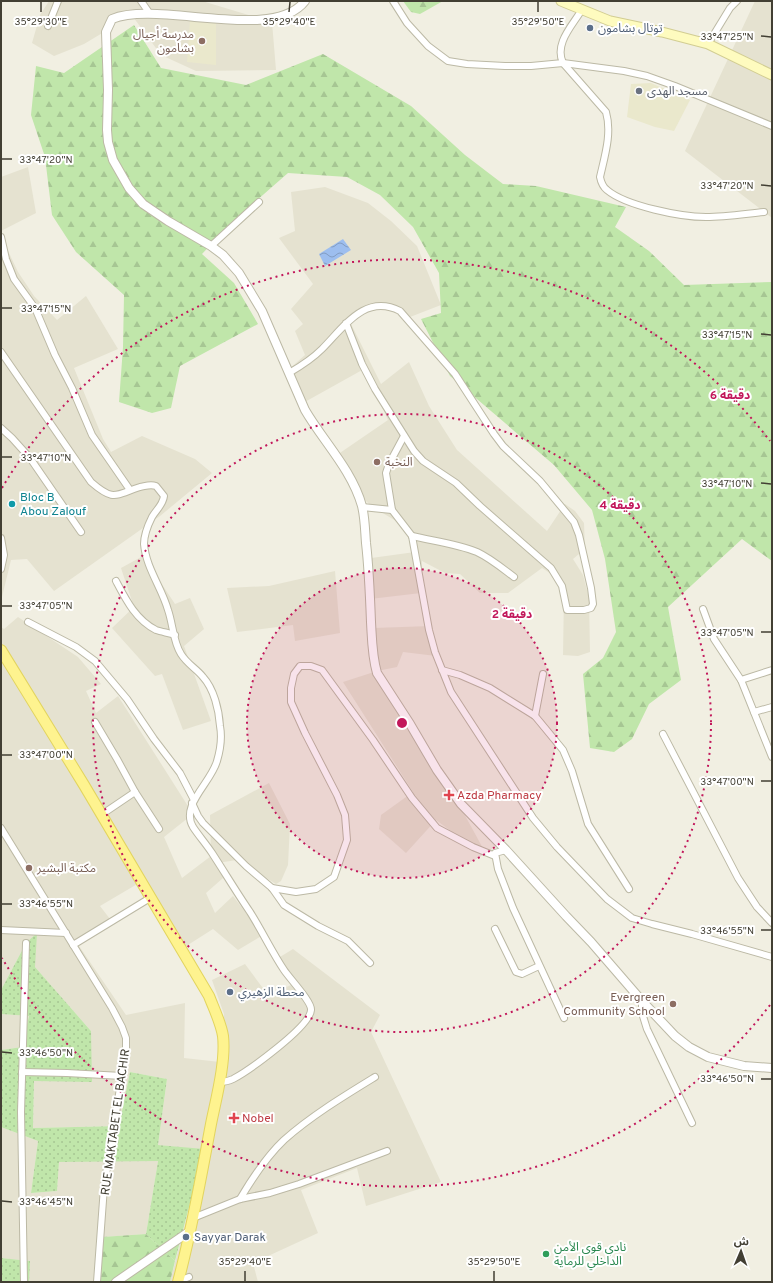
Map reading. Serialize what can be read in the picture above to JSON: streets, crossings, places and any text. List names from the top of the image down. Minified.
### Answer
{"streets":{"street":["RUE MAKTABET EL BACHIR"]},"places":{"other":["توتال بشامون","مدرسة أجيال بشامون","مسجد الهدى","النخبة","Bloc B Abou Zalouf","مكتبة البشير","محطة الزهيري","Evergreen Community School","Sayyar Darak","نادي قوى الأمن الداخلي للرماية"],"health":["Azda Pharmacy","Nobel"]},"north":"top","coordinates":["35°29'30\"E","35°29'40\"E","35°29'50\"E","33°47'25\"N","33°47'20\"N","33°47'15\"N","33°47'10\"N","33°47'05\"N","33°47'00\"N","33°46'55\"N","33°46'50\"N","33°46'45\"N"],"rings":["6 دقيقة","4 دقيقة","2 دقيقة"]}
